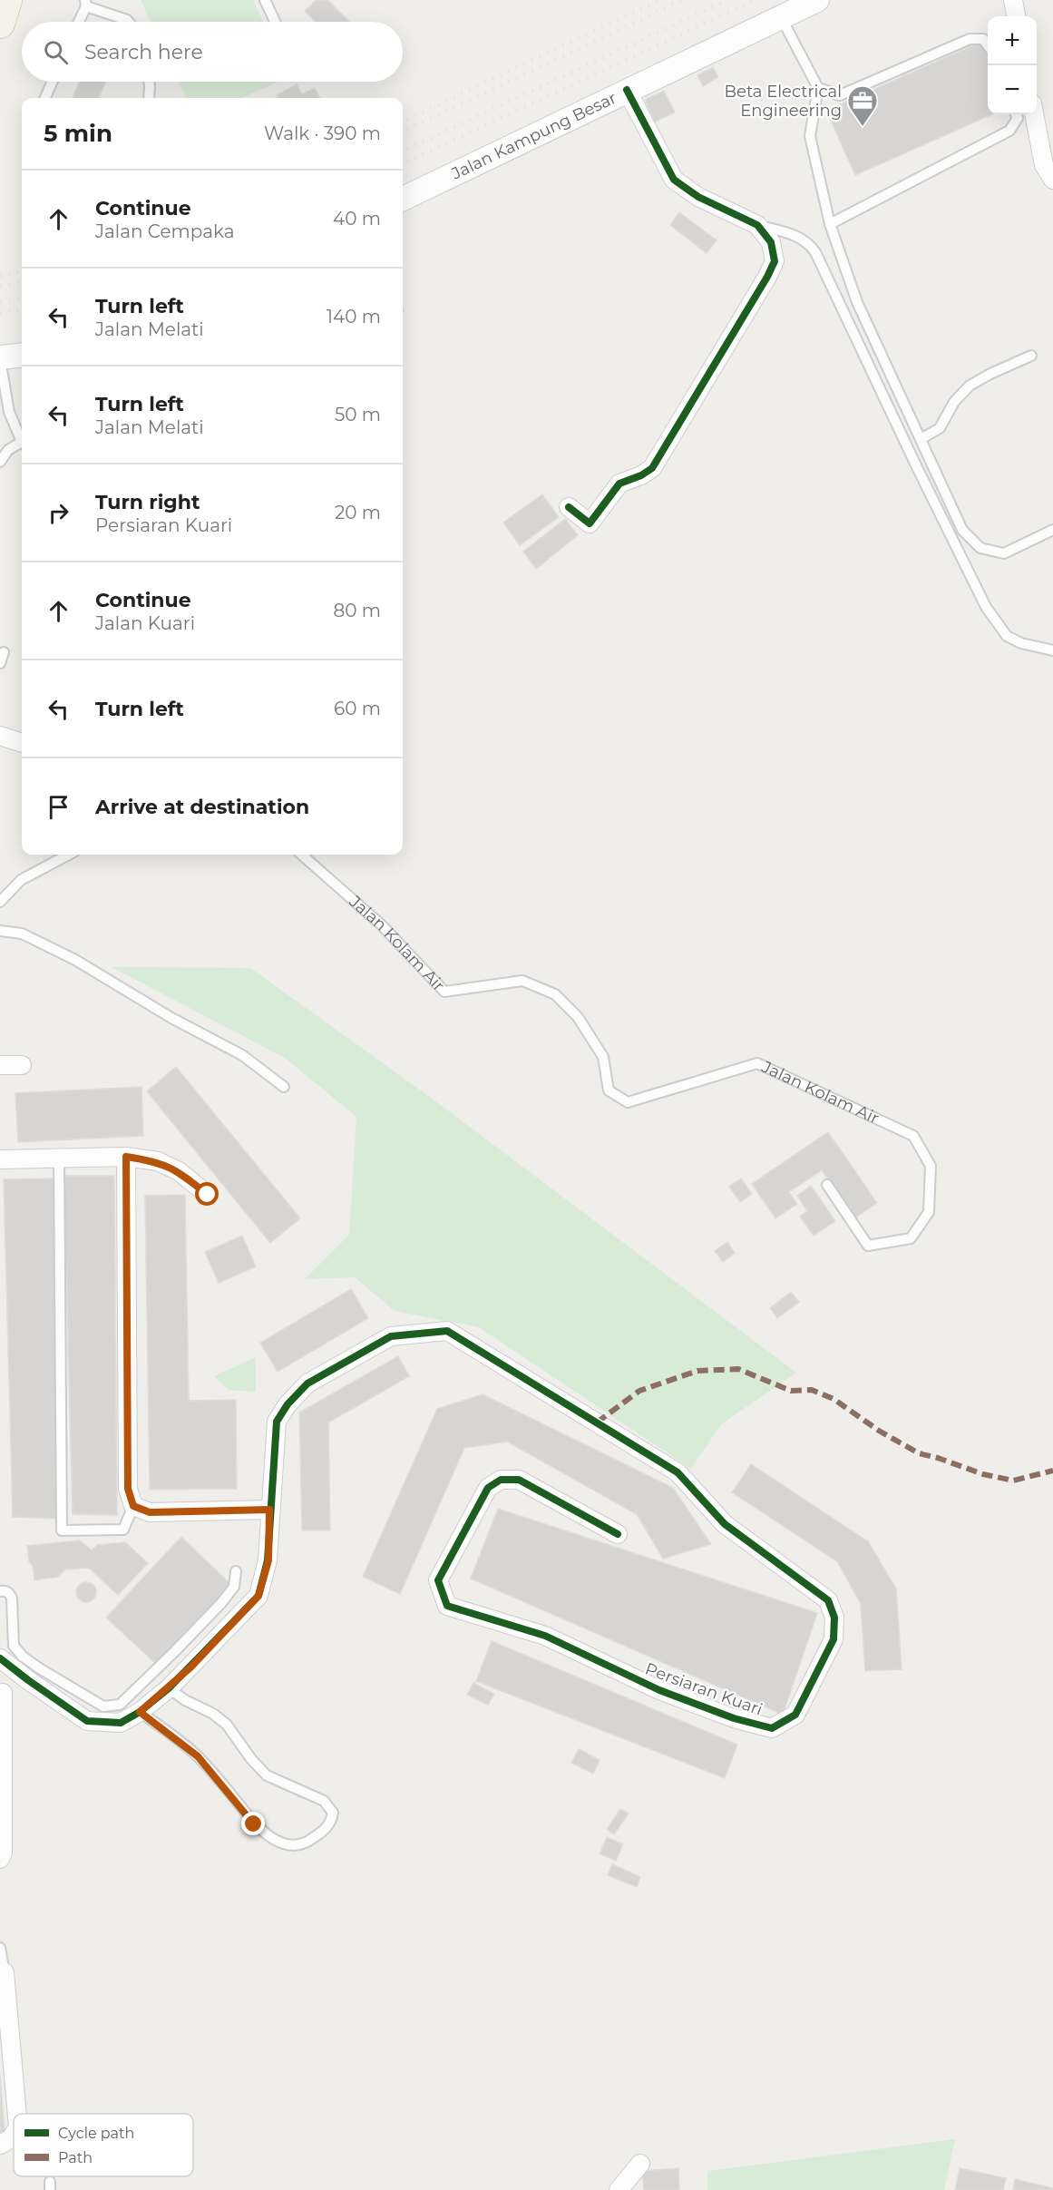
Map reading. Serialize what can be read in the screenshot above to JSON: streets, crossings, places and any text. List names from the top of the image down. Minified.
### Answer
{"streets":{"street":["Jalan Kampung Besar","Persiaran Kuari"],"lane":["Jalan Kolam Air"]},"places":{"office":["Beta Electrical Engineering"]},"legend":["Cycle path","Path"],"page":{"map_buttons":["+","−"],"search":"Search here","heading":["5 min","Walk · 390 m"],"list":[["Continue","Jalan Cempaka","40 m"],["Turn left","Jalan Melati","140 m"],["Turn left","Jalan Melati","50 m"],["Turn right","Persiaran Kuari","20 m"],["Continue","Jalan Kuari","80 m"],["Turn left","60 m"],"Arrive at destination"]}}
